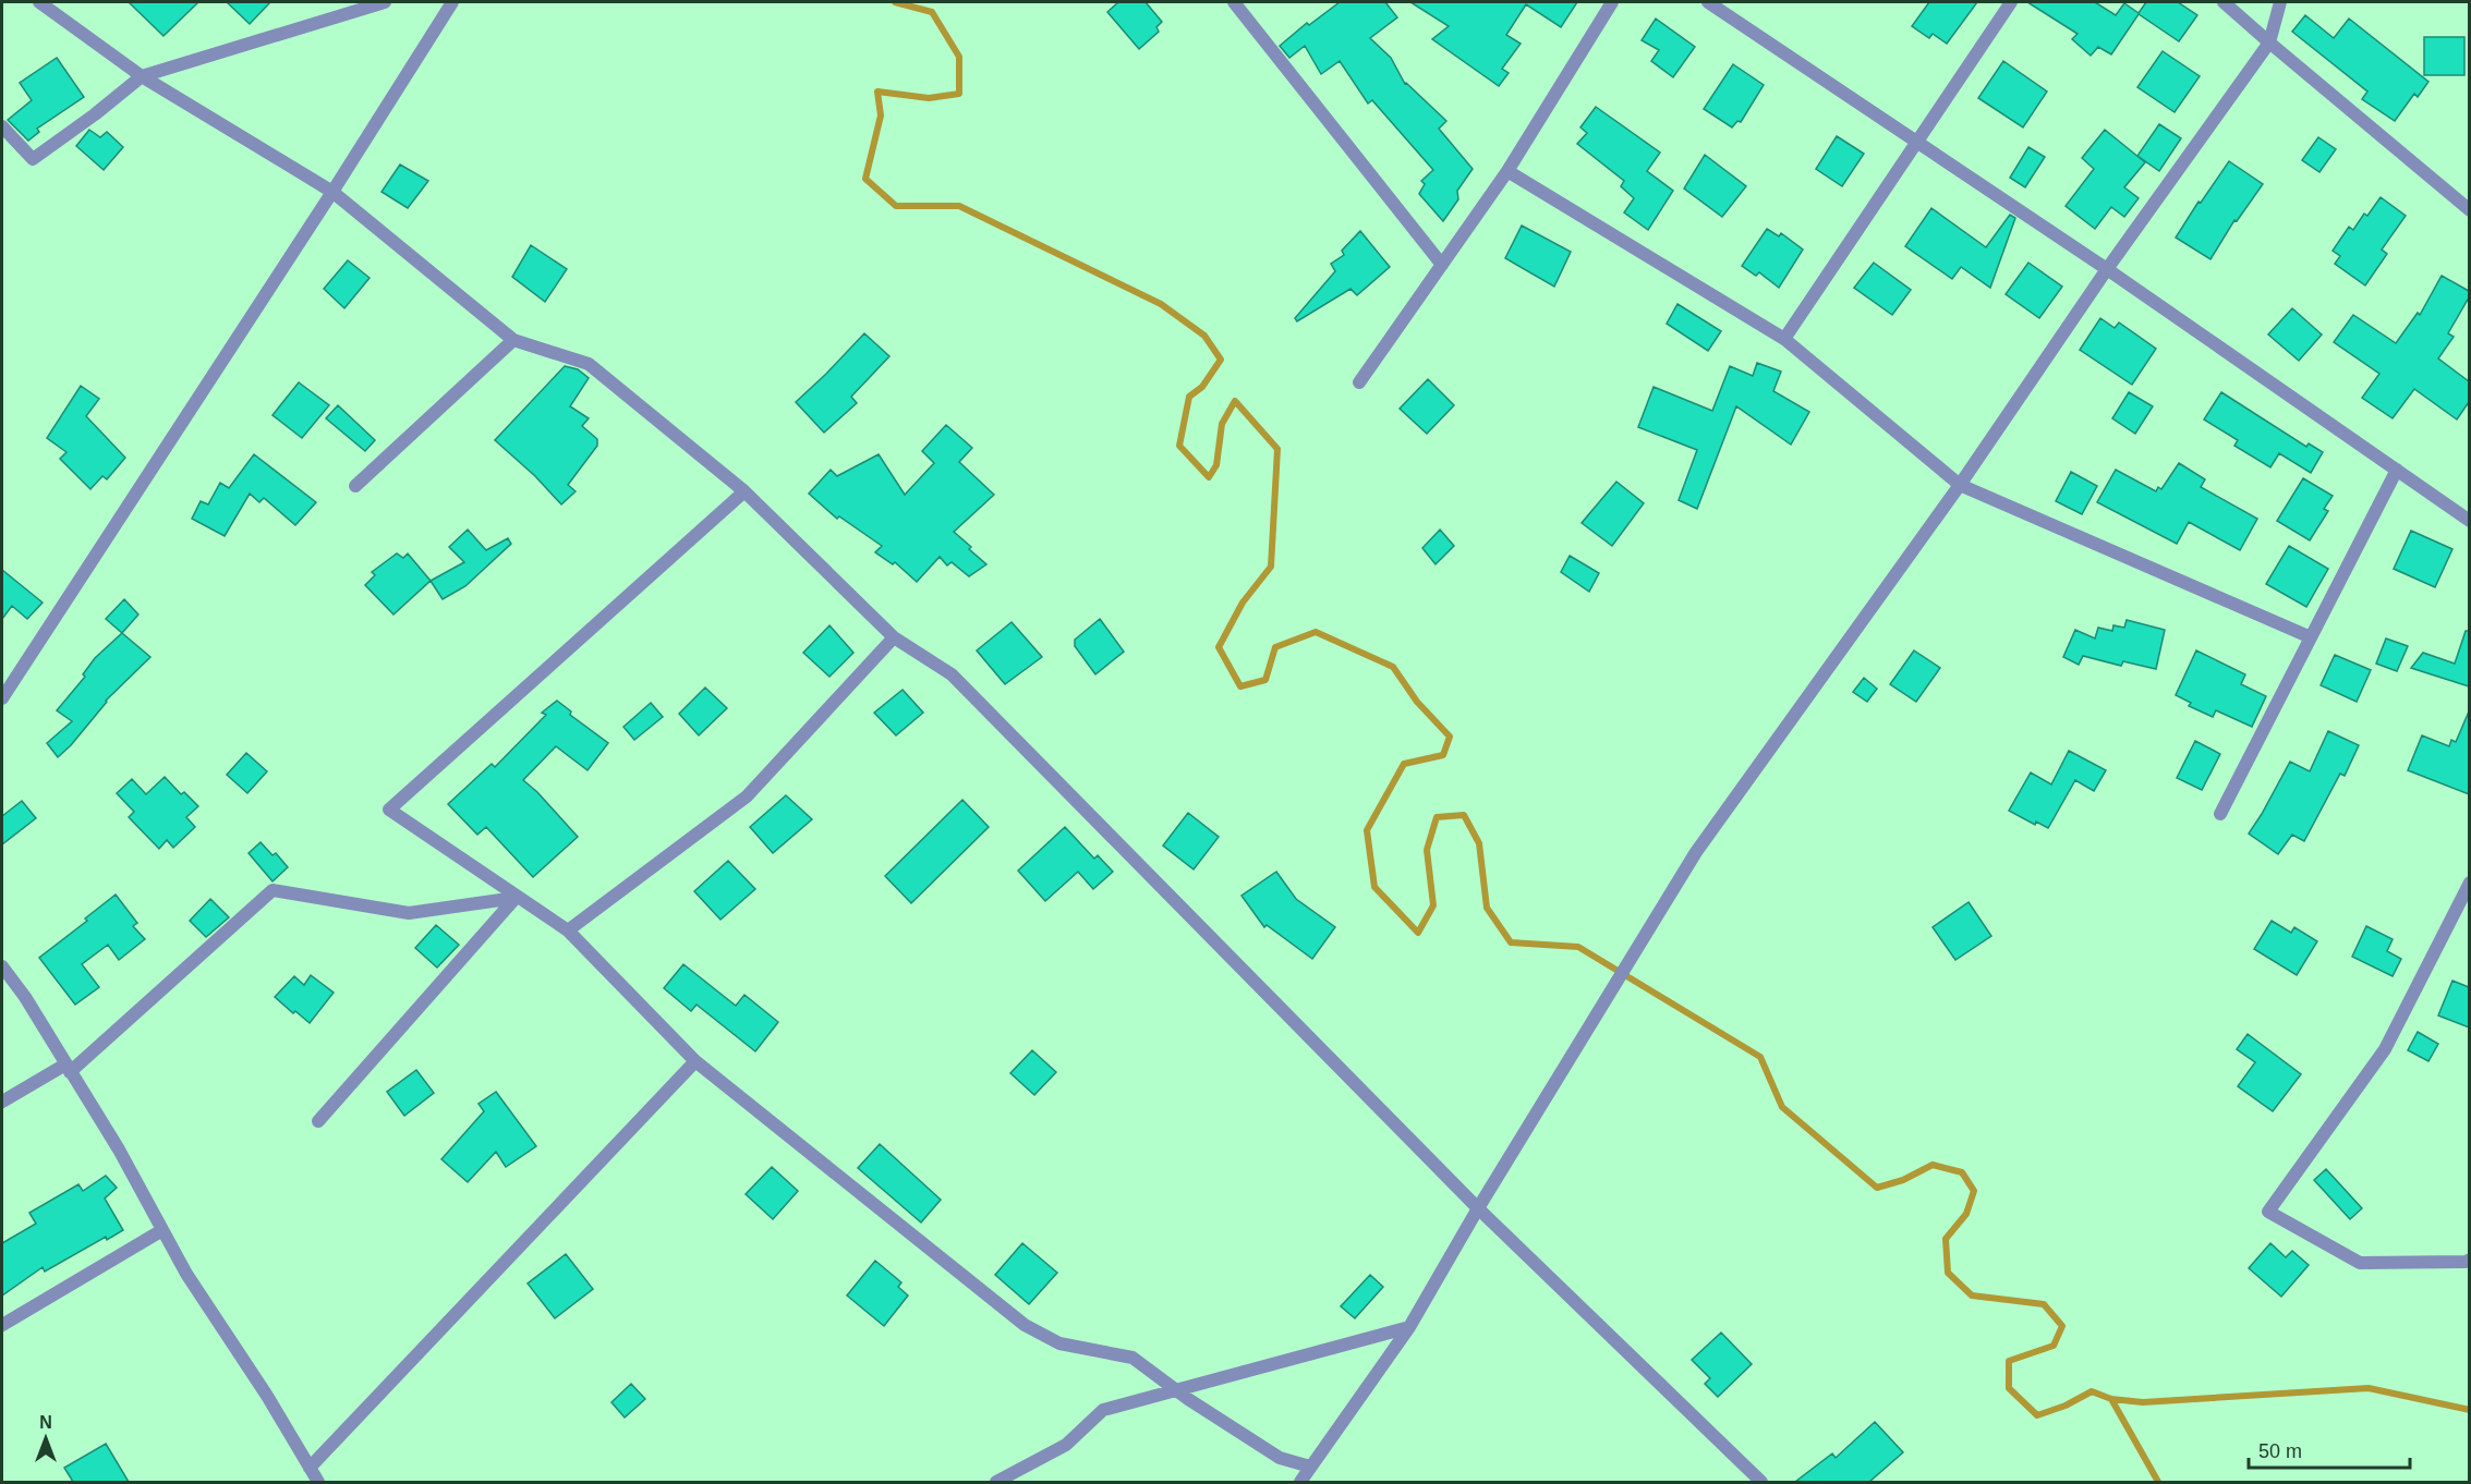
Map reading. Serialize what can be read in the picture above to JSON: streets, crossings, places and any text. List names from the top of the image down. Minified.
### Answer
{"scale_bar":"50 m","north":"top"}
